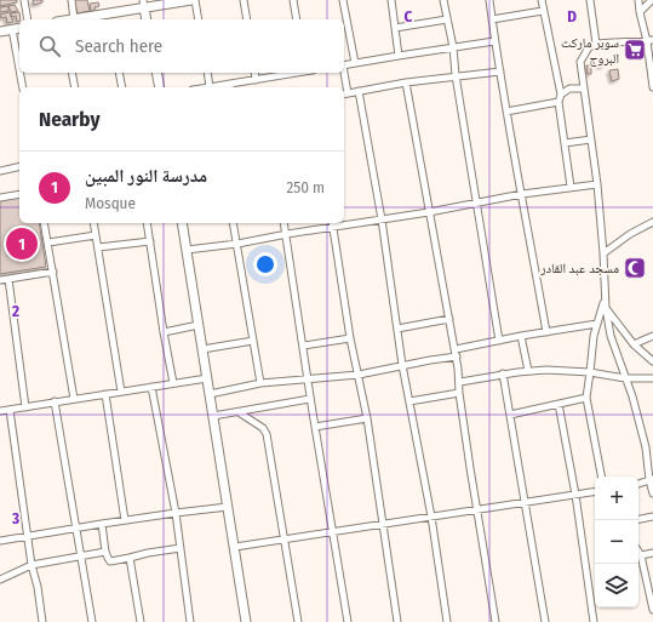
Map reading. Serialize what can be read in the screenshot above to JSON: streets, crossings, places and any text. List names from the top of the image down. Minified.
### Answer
{"places":{"supermarket":["سوبر ماركت البروج"],"mosque":["مسجد عبد القادر"]},"page":{"search":"Search here","heading":"Nearby","list":[{"mark":"1","name":"مدرسة النور المبين","note":"Mosque","value":"250 m"}],"pins":"1","map_buttons":["+","−"]},"grid":{"columns":["C","D"],"rows":["2","3"]}}
